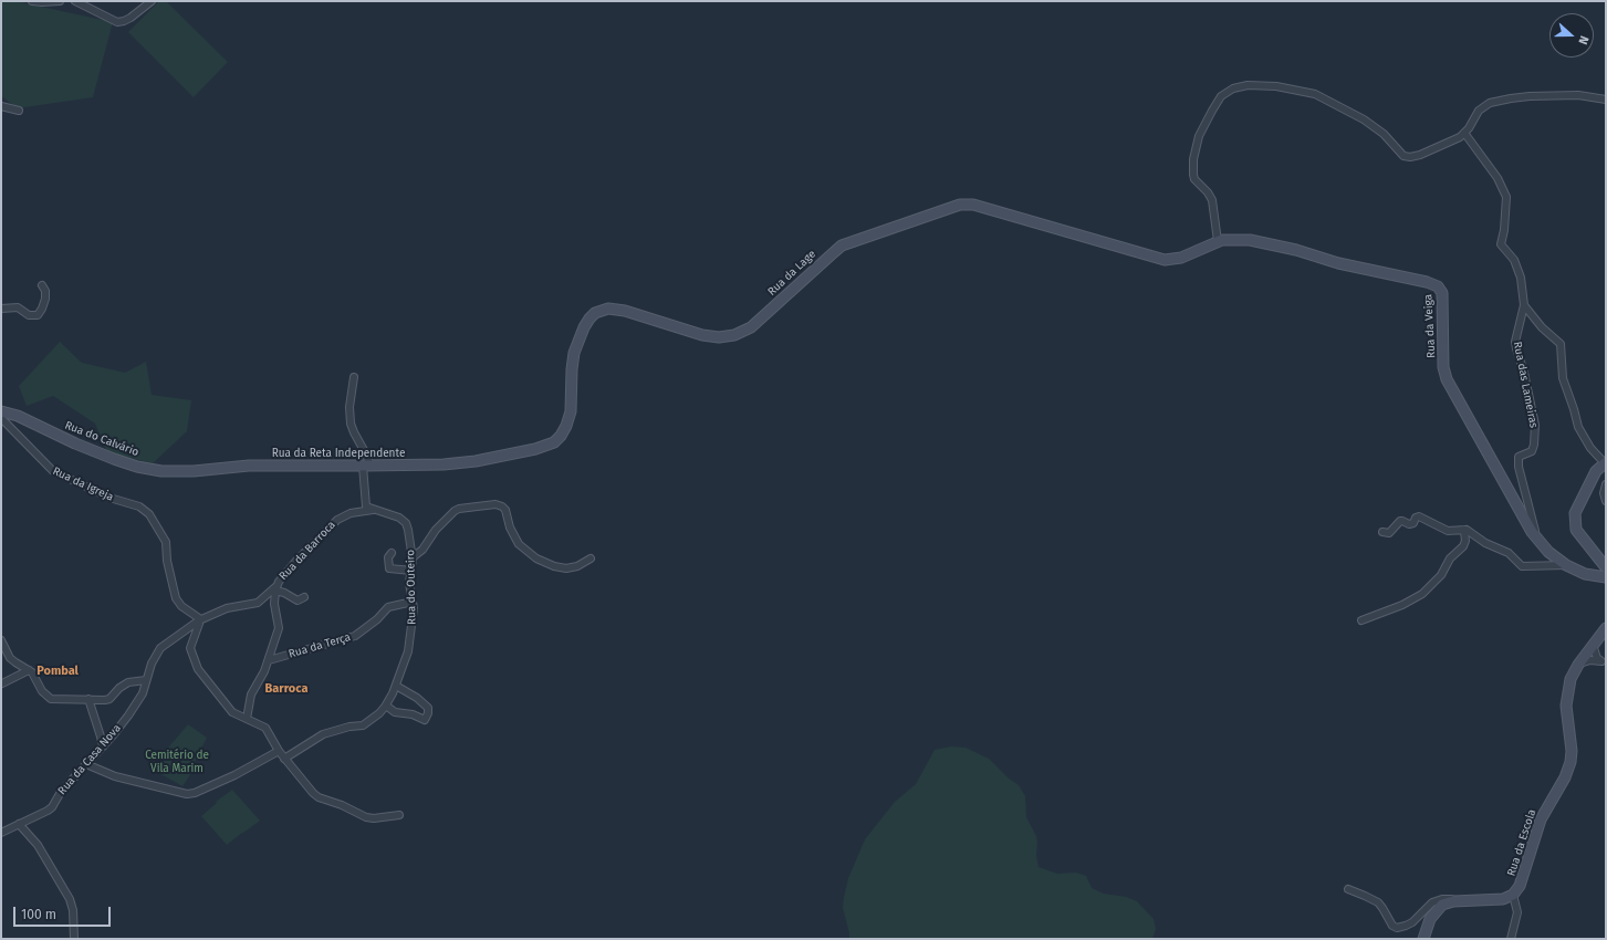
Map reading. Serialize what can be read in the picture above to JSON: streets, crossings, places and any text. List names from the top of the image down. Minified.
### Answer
{"streets":{"street":["Rua da Lage","Rua da Veiga","Rua das Lameiras","Rua do Calvário","Rua da Reta Independente","Rua da Igreja","Rua da Barroca","Rua do Outeiro","Rua da Terça","Rua da Casa Nova","Rua da Escola"]},"crossings":[["Rua da Lage","Rua da Veiga"],["Rua da Lage","Rua da Reta Independente"],["Rua da Veiga","Rua das Lameiras"],["Rua do Calvário","Rua da Reta Independente"],["Rua da Igreja","Rua da Casa Nova"],["Rua da Barroca","Rua do Outeiro"],["Rua da Barroca","Rua da Terça"],["Rua da Barroca","Rua da Casa Nova"],["Rua do Outeiro","Rua da Terça"]],"districts":["Pombal","Barroca"],"parks":["Cemitério de Vila Marim"],"scale_bar":"100 m","north":"right"}
